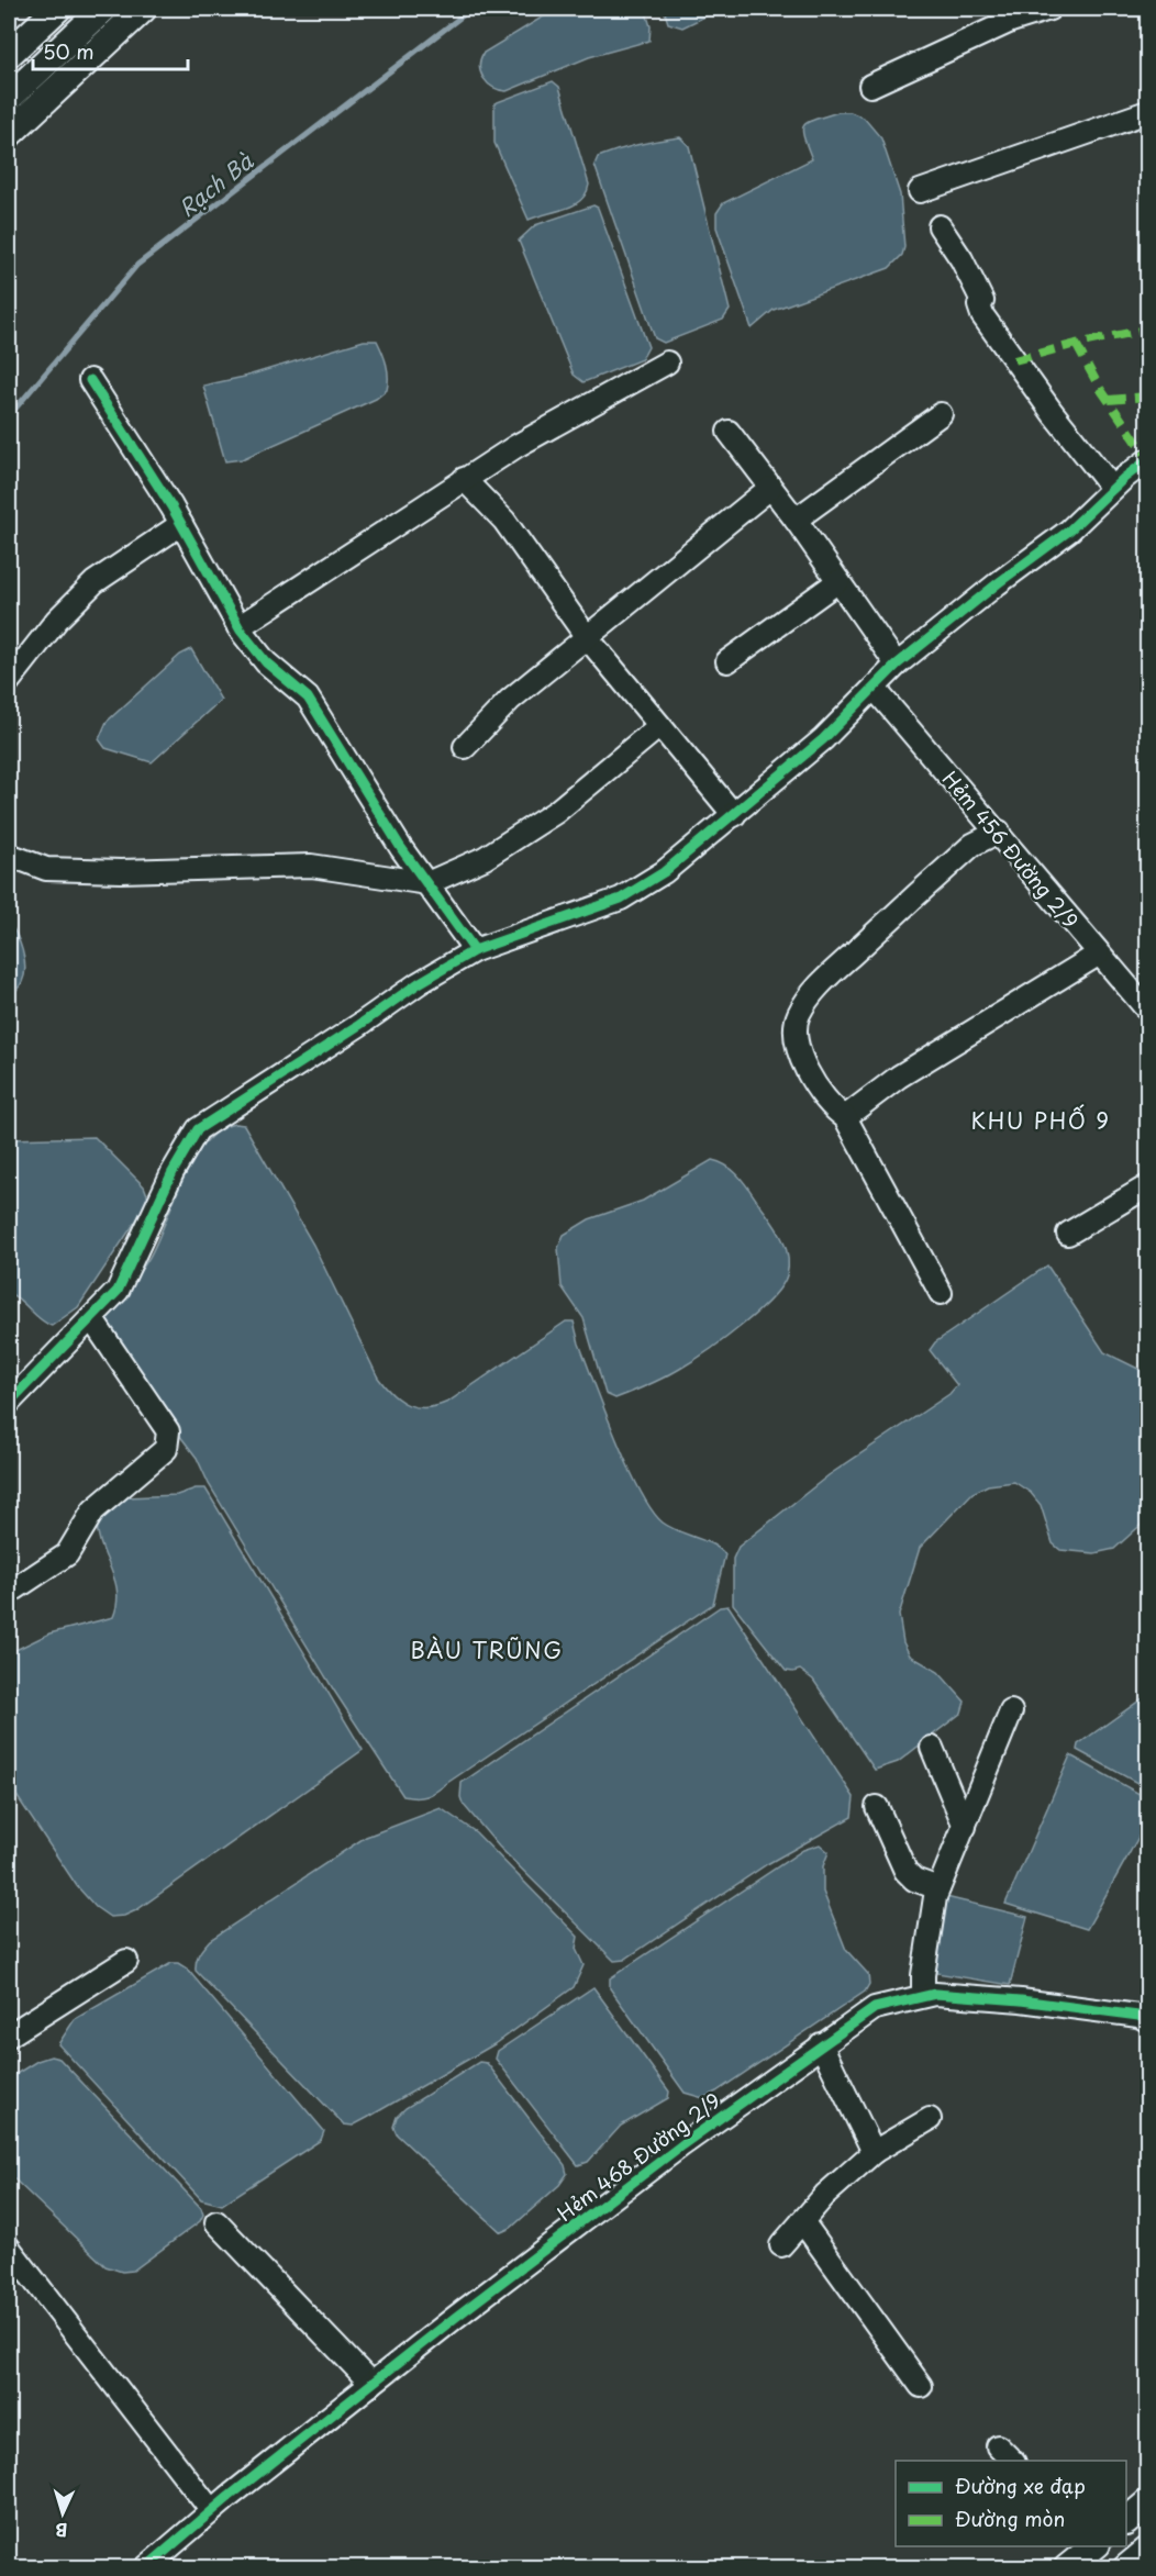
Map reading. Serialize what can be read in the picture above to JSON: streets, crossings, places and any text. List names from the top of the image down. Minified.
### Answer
{"streets":{"street":["Hẻm 456 Đường 2/9","Hẻm 468 Đường 2/9"]},"districts":["KHU PHỐ 9","BÀU TRŨNG"],"water":["Rạch Bà"],"legend":["Đường xe đạp","Đường mòn"],"scale_bar":"50 m","north":"bottom"}
